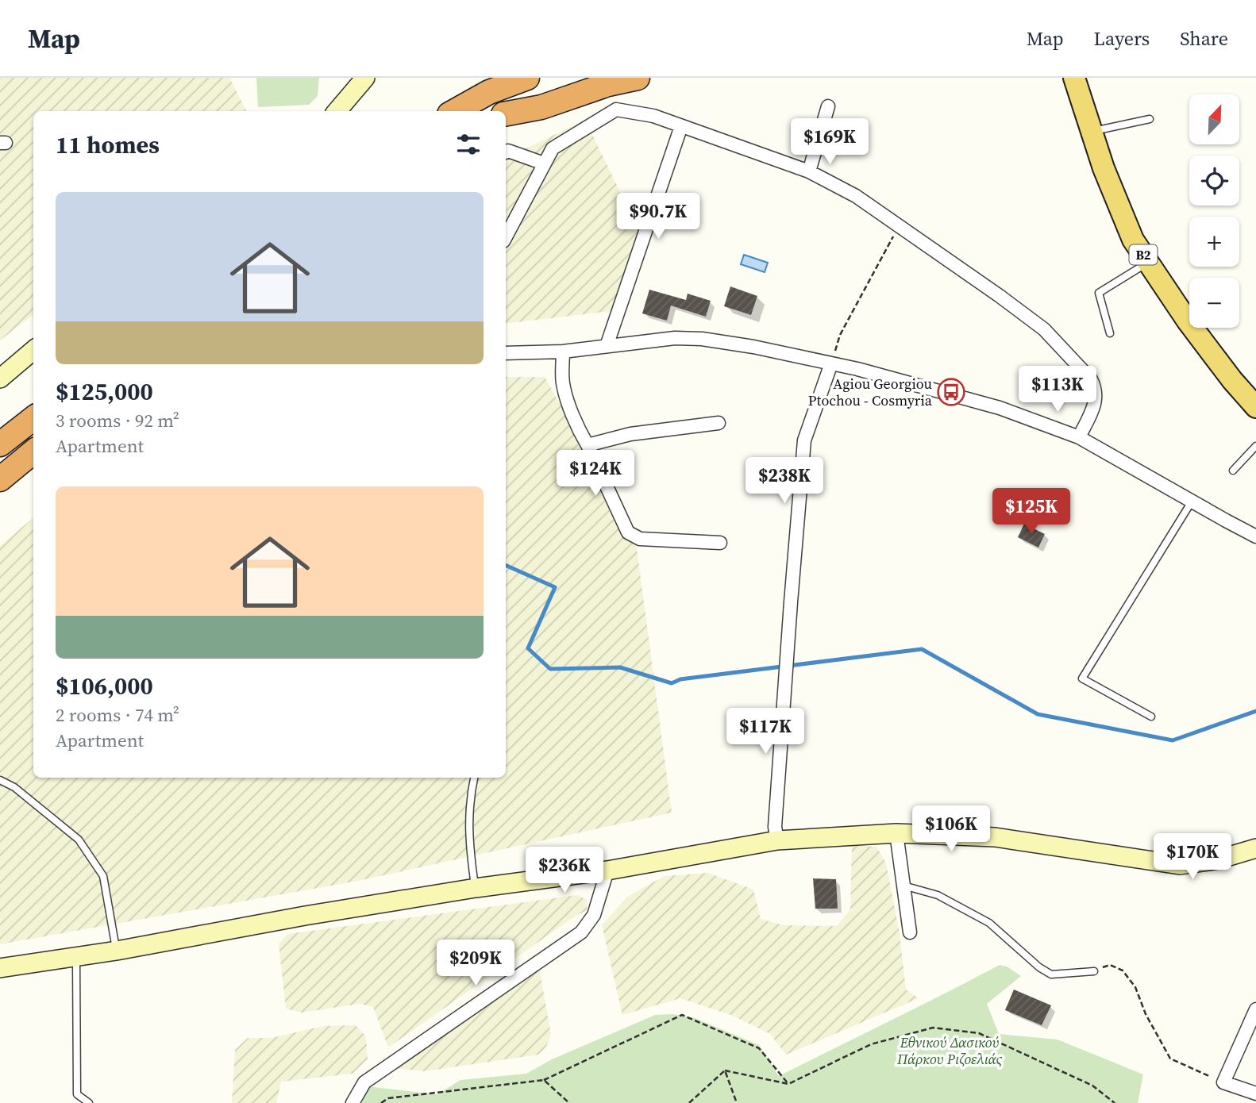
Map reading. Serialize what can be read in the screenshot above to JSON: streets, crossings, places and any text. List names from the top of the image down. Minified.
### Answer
{"streets":{"main road":["B2"]},"parks":["Εθνικού Δασικού Πάρκου Ριζοελιάς"],"places":{"bus stop":["Agiou Georgiou Ptochou - Cosmyria"]},"north":"top right","page":{"header":"Map","nav":["Map","Layers","Share"],"map_buttons":["+","−"],"heading":"11 homes","price":["$169K","$90.7K","$113K","$124K","$238K","$125K","$117K","$106K","$170K","$236K","$209K"],"list":[{"name":"$125,000","note":"3 rooms · 92 m² · Apartment"},{"name":"$106,000","note":"2 rooms · 74 m² · Apartment"}]}}
